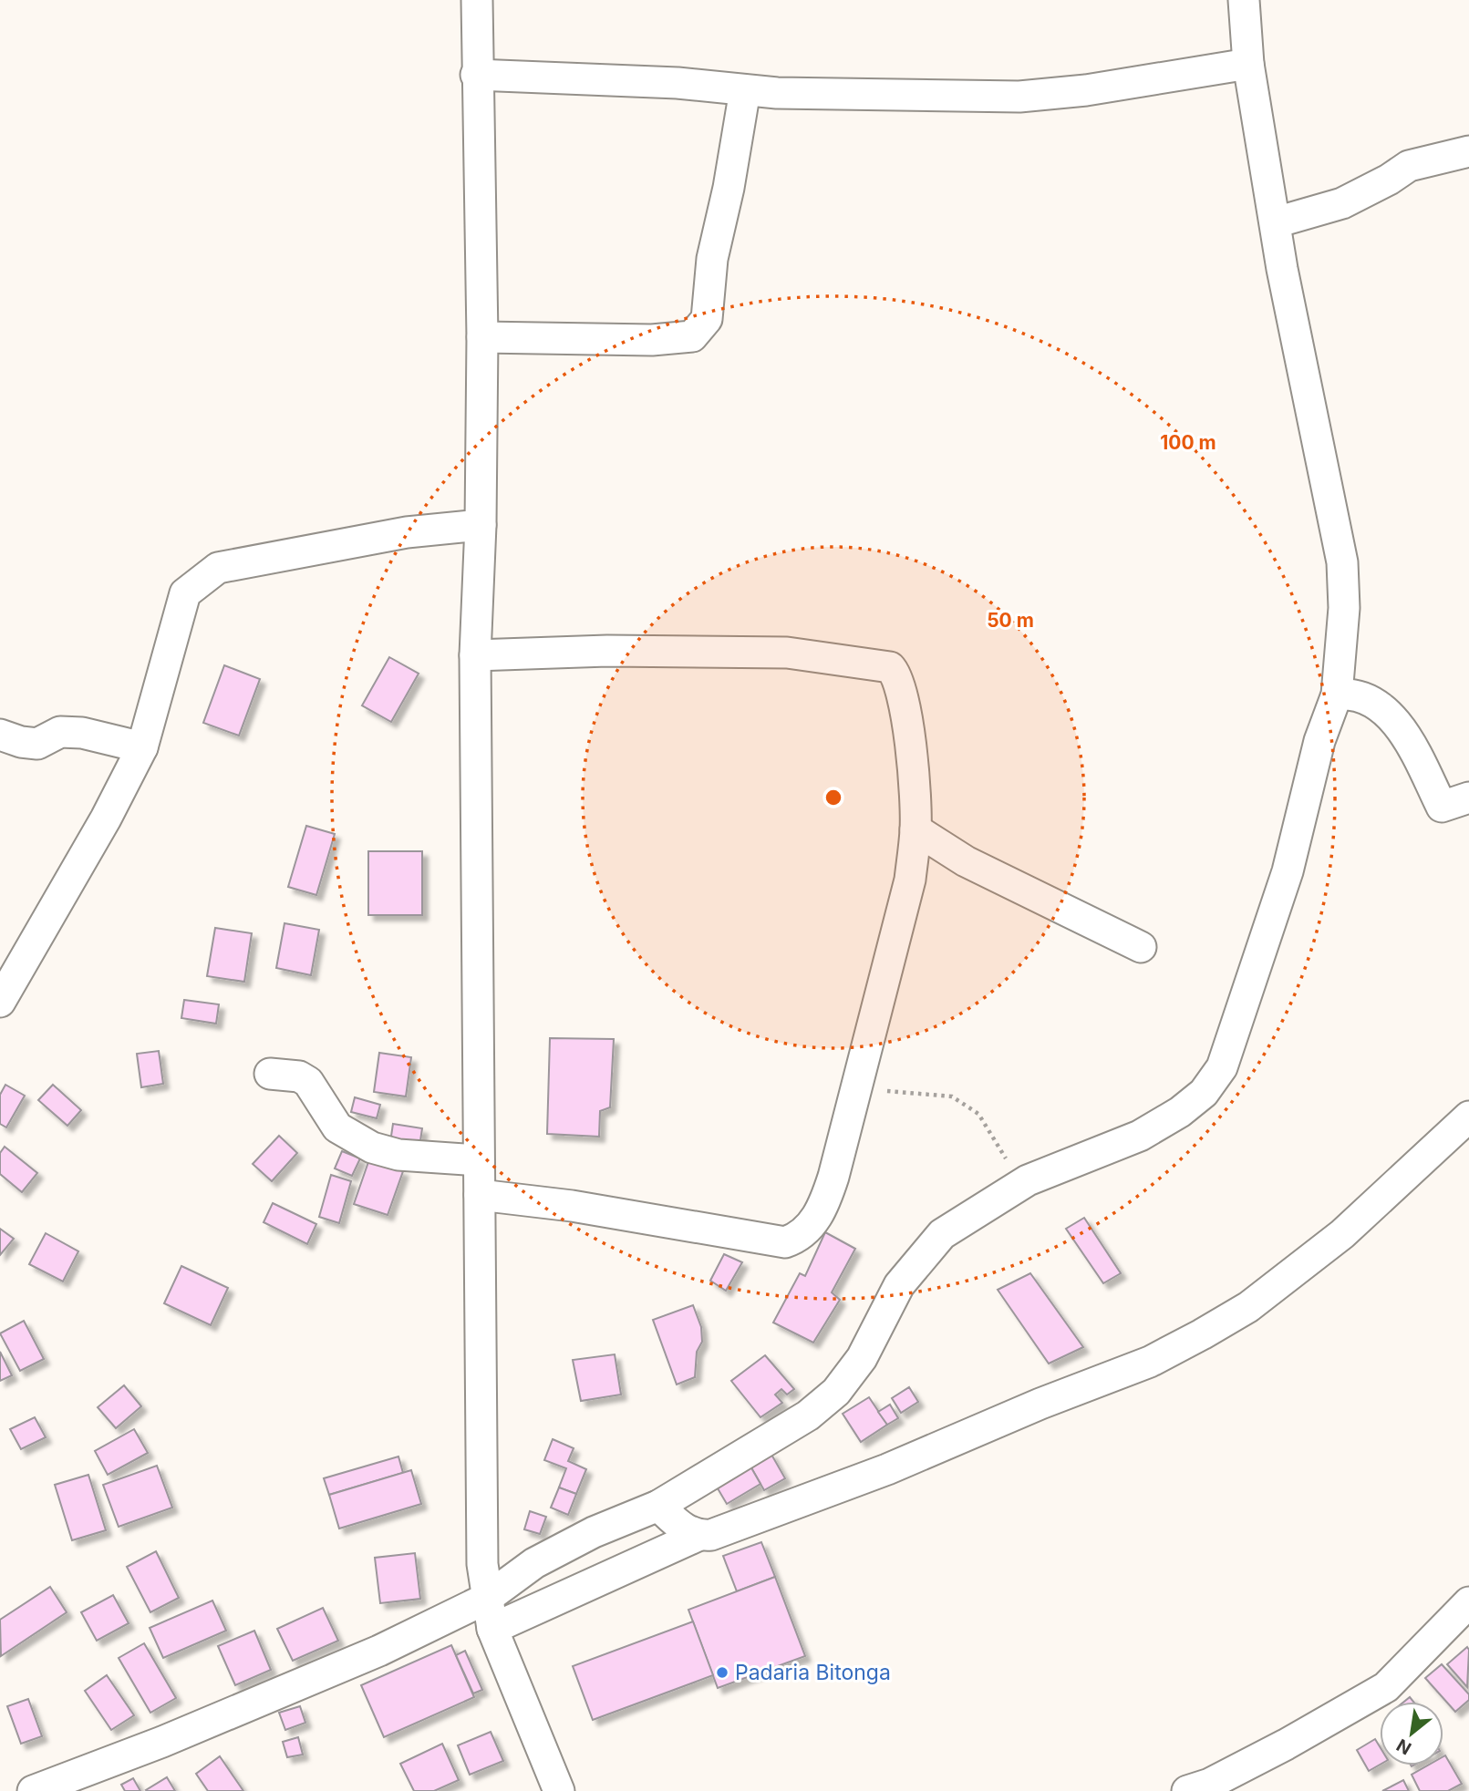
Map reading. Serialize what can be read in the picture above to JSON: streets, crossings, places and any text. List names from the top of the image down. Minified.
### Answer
{"places":["Padaria Bitonga"],"north":"bottom left","rings":["100 m","50 m"]}
